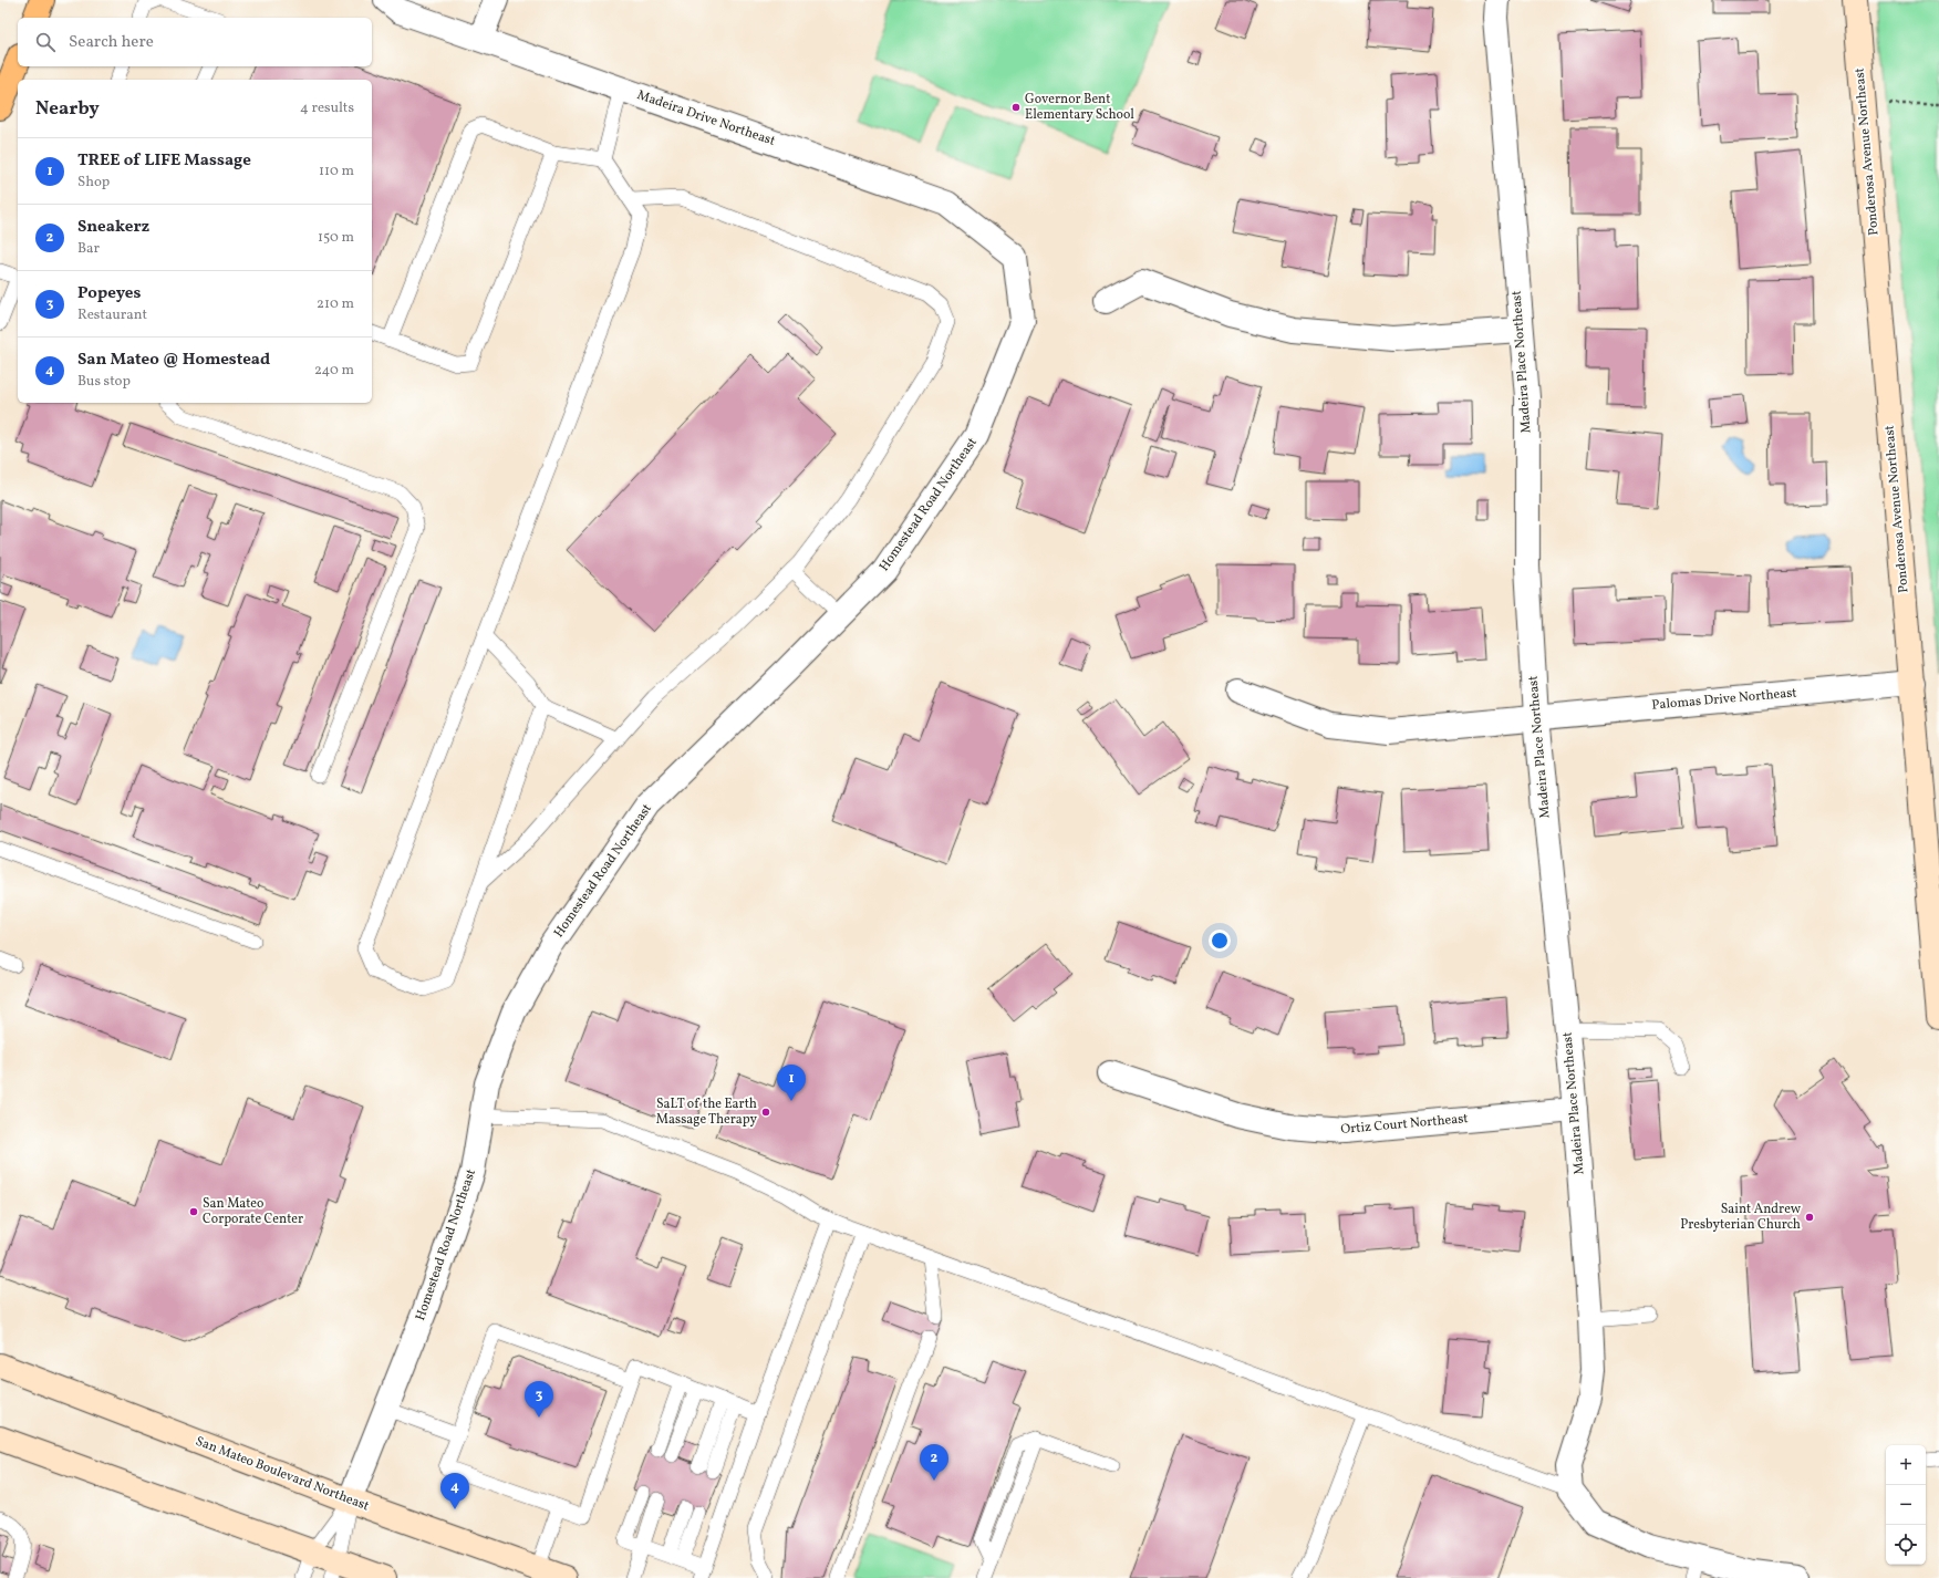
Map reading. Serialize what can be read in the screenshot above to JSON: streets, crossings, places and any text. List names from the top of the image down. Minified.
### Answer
{"streets":{"main road":["Ponderosa Avenue Northeast","San Mateo Boulevard Northeast"],"street":["Madeira Drive Northeast","Madeira Place Northeast","Homestead Road Northeast","Palomas Drive Northeast","Ortiz Court Northeast"]},"crossings":[["Madeira Drive Northeast","Homestead Road Northeast"],["Ponderosa Avenue Northeast","Palomas Drive Northeast"],["Madeira Place Northeast","Palomas Drive Northeast"],["Madeira Place Northeast","Ortiz Court Northeast"],["Homestead Road Northeast","San Mateo Boulevard Northeast"]],"places":["Governor Bent Elementary School","SaLT of the Earth Massage Therapy","San Mateo Corporate Center","Saint Andrew Presbyterian Church"],"page":{"search":"Search here","heading":["Nearby","4 results"],"list":[{"mark":"1","name":"TREE of LIFE Massage","note":"Shop","value":"110 m"},{"mark":"2","name":"Sneakerz","note":"Bar","value":"150 m"},{"mark":"3","name":"Popeyes","note":"Restaurant","value":"210 m"},{"mark":"4","name":"San Mateo @ Homestead","note":"Bus stop","value":"240 m"}],"pins":["1","3","2","4"],"map_buttons":["+","−"]}}
